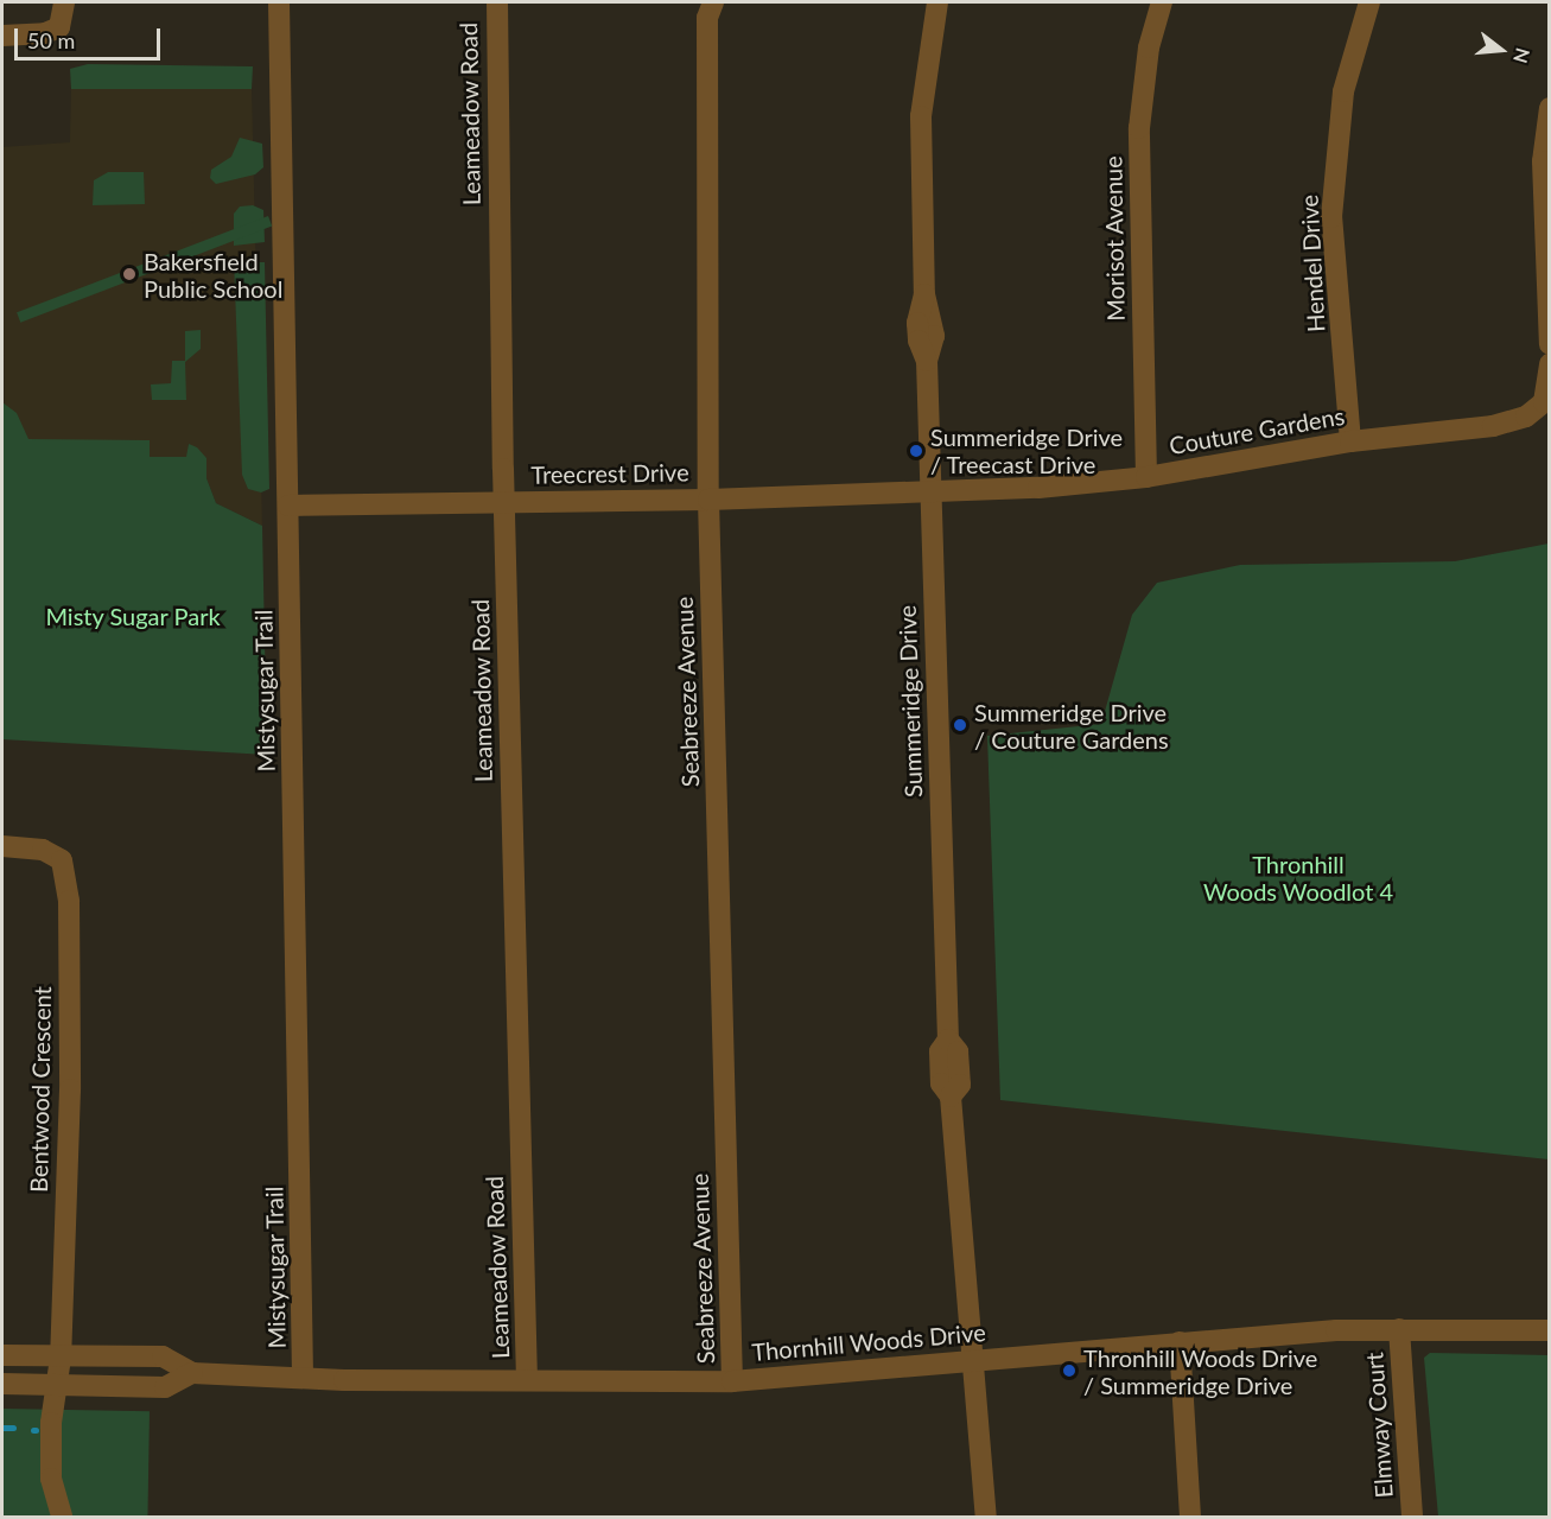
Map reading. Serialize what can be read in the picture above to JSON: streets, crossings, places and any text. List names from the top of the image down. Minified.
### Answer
{"streets":{"street":["Leameadow Road","Morisot Avenue","Hendel Drive","Couture Gardens","Treecrest Drive","Mistysugar Trail","Seabreeze Avenue","Summeridge Drive","Bentwood Crescent","Thornhill Woods Drive","Elmway Court"]},"crossings":[["Leameadow Road","Treecrest Drive"],["Leameadow Road","Thornhill Woods Drive"],["Morisot Avenue","Couture Gardens"],["Hendel Drive","Couture Gardens"],["Couture Gardens","Treecrest Drive"],["Couture Gardens","Summeridge Drive"],["Treecrest Drive","Mistysugar Trail"],["Treecrest Drive","Seabreeze Avenue"],["Treecrest Drive","Summeridge Drive"],["Mistysugar Trail","Thornhill Woods Drive"],["Seabreeze Avenue","Thornhill Woods Drive"],["Summeridge Drive","Thornhill Woods Drive"],["Bentwood Crescent","Thornhill Woods Drive"],["Thornhill Woods Drive","Elmway Court"]],"parks":["Misty Sugar Park","Thronhill Woods Woodlot 4"],"places":["Bakersfield Public School","Summeridge Drive / Treecast Drive","Summeridge Drive / Couture Gardens","Thronhill Woods Drive / Summeridge Drive"],"scale_bar":"50 m","north":"right"}
